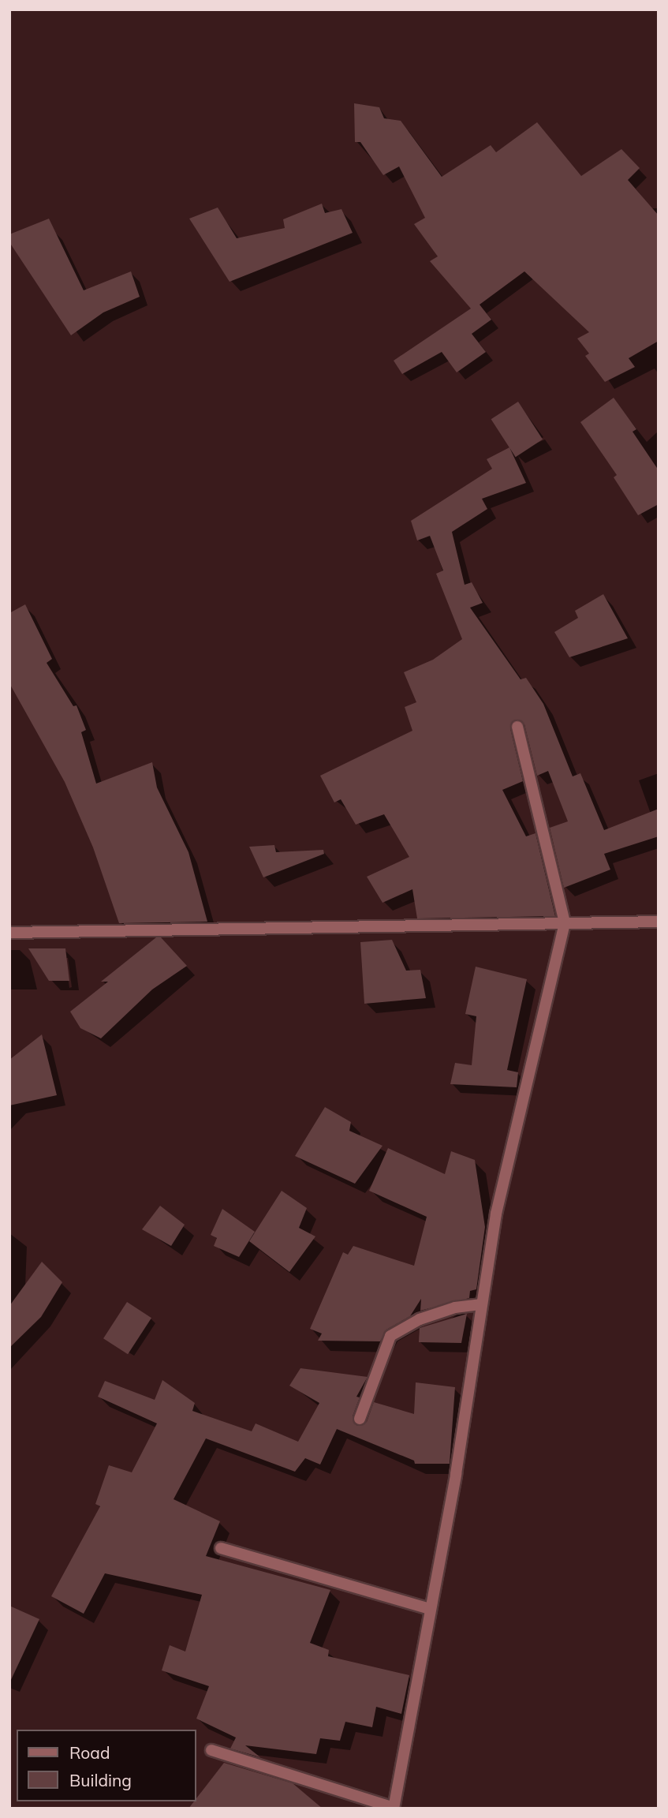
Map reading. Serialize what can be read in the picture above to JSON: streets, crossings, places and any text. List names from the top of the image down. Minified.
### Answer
{"legend":["Road","Building"]}
